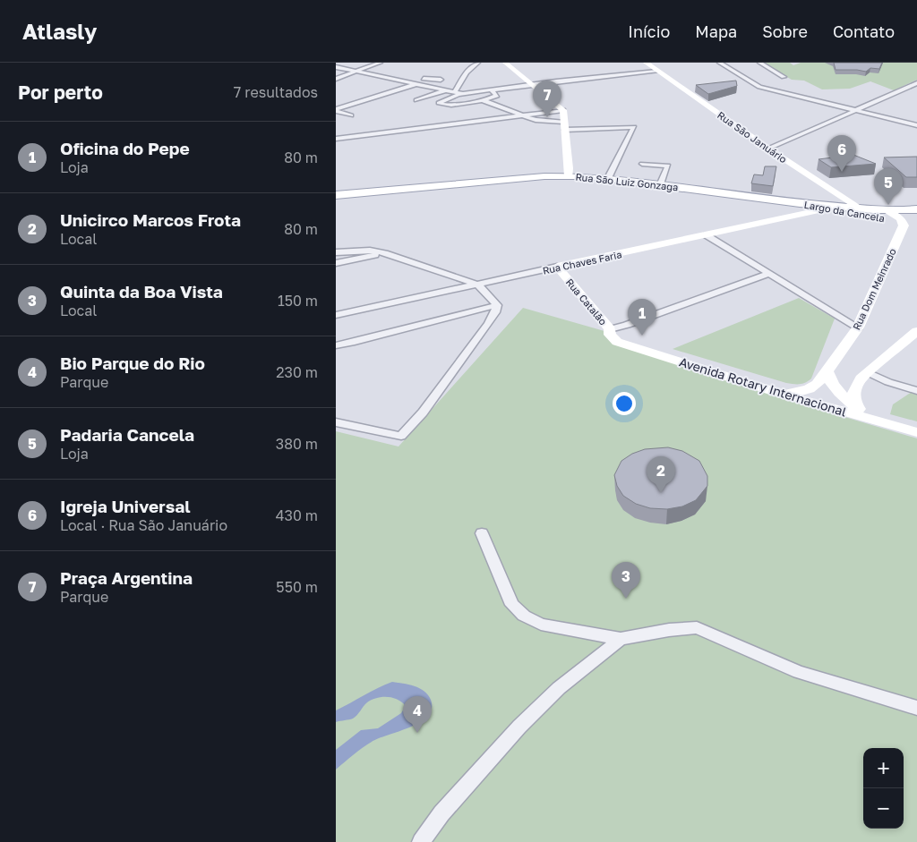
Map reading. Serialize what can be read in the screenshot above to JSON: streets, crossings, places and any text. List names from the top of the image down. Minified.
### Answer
{"streets":{"main road":["Rua São Luiz Gonzaga","Largo da Cancela"],"street":["Rua São Januário","Rua Chaves Faria","Rua Dom Meinrado","Rua Catalão","Avenida Rotary Internacional"]},"crossings":[["Rua São Januário","Rua São Luiz Gonzaga"],["Rua São Luiz Gonzaga","Largo da Cancela"],["Largo da Cancela","Rua Chaves Faria"],["Largo da Cancela","Rua Dom Meinrado"],["Rua Chaves Faria","Rua Catalão"],["Rua Dom Meinrado","Avenida Rotary Internacional"],["Rua Catalão","Avenida Rotary Internacional"]],"page":{"header":"Atlasly","nav":["Início","Mapa","Sobre","Contato"],"heading":["Por perto","7 resultados"],"pins":["7","6","5","1","2","3","4"],"list":[{"mark":"1","name":"Oficina do Pepe","note":"Loja","value":"80 m"},{"mark":"2","name":"Unicirco Marcos Frota","note":"Local","value":"80 m"},{"mark":"3","name":"Quinta da Boa Vista","note":"Local","value":"150 m"},{"mark":"4","name":"Bio Parque do Rio","note":"Parque","value":"230 m"},{"mark":"5","name":"Padaria Cancela","note":"Loja","value":"380 m"},{"mark":"6","name":"Igreja Universal","note":"Local · Rua São Januário","value":"430 m"},{"mark":"7","name":"Praça Argentina","note":"Parque","value":"550 m"}],"map_buttons":["+","−"]}}
